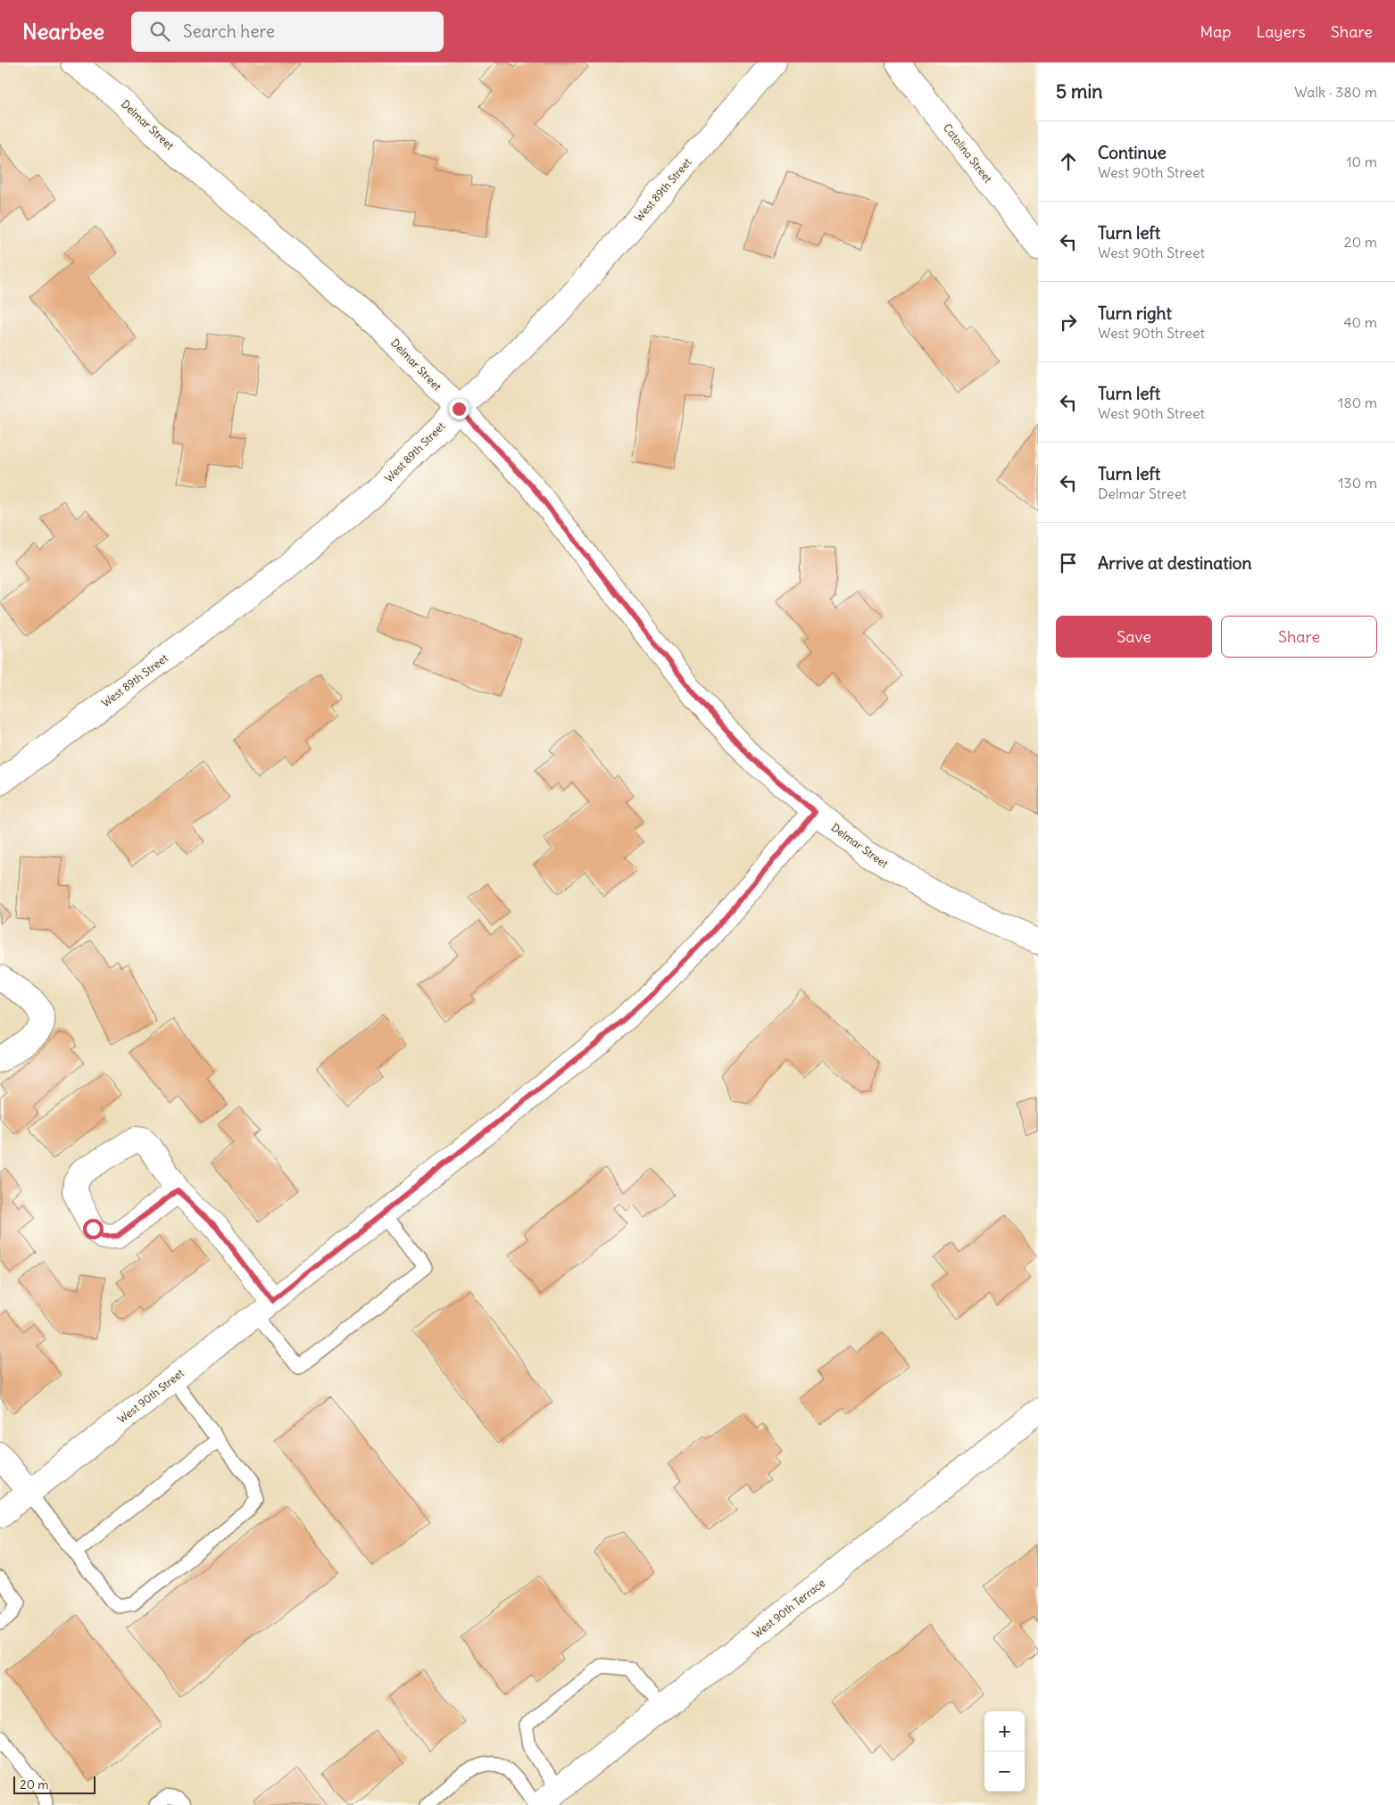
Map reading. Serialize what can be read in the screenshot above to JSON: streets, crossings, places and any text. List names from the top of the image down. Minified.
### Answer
{"streets":{"street":["Delmar Street","Catalina Street","West 89th Street","West 90th Street","West 90th Terrace"]},"crossings":[["Delmar Street","West 89th Street"],["Delmar Street","West 90th Street"]],"scale_bar":"20 m","page":{"header":"Nearbee","search":"Search here","nav":["Map","Layers","Share"],"heading":["5 min","Walk · 380 m"],"list":[["Continue","West 90th Street","10 m"],["Turn left","West 90th Street","20 m"],["Turn right","West 90th Street","40 m"],["Turn left","West 90th Street","180 m"],["Turn left","Delmar Street","130 m"],"Arrive at destination"],"buttons":["Save","Share"],"map_buttons":["+","−"],"scale":"20 m"}}
